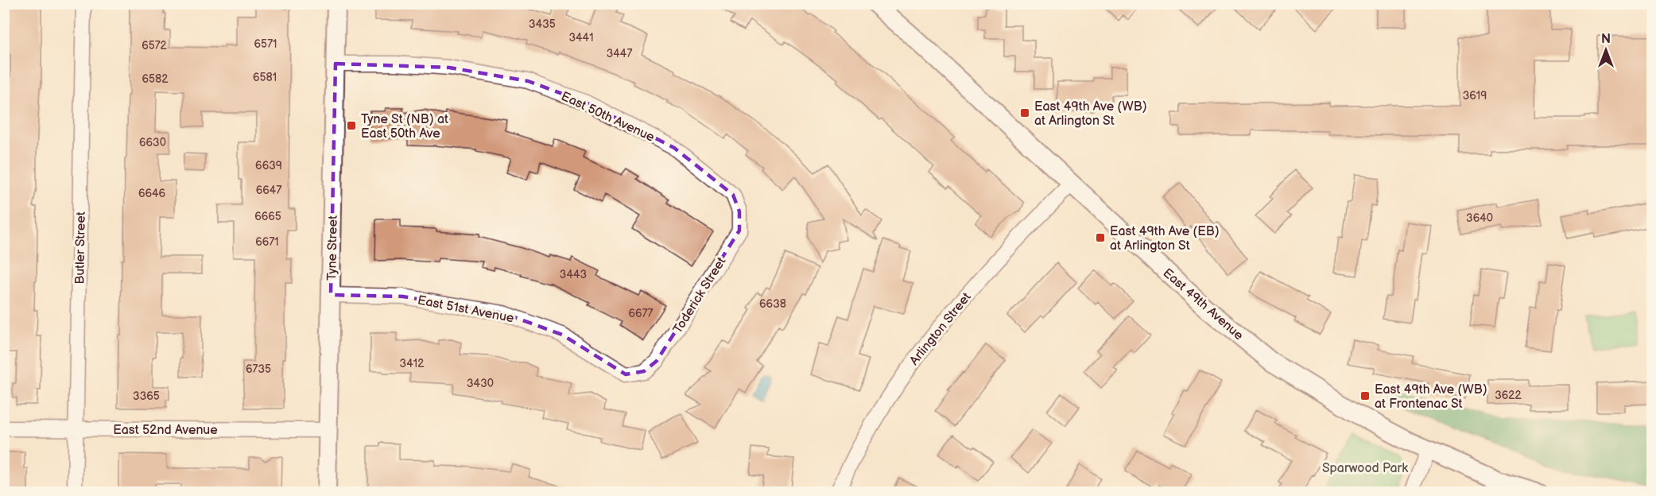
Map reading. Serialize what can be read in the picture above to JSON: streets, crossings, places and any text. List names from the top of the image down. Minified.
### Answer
{"streets":{"street":["East 50th Avenue","Butler Street","Tyne Street","Toderick Street","East 49th Avenue","East 51st Avenue","Arlington Street","East 52nd Avenue"]},"crossings":[["East 50th Avenue","Tyne Street"],["East 50th Avenue","Toderick Street"],["Butler Street","East 52nd Avenue"],["Tyne Street","East 51st Avenue"],["Tyne Street","East 52nd Avenue"],["Toderick Street","East 51st Avenue"],["East 49th Avenue","Arlington Street"]],"parks":["Sparwood Park"],"places":{"transit":["East 49th Ave (WB) at Arlington St","Tyne St (NB) at East 50th Ave","East 49th Ave (EB) at Arlington St","East 49th Ave (WB) at Frontenac St"]},"house_numbers":["3435","3441","6571","6572","3447","6581","6582","3619","6630","6639","6647","6646","6665","3640","6671","3443","6638","6677","3412","6735","3430","3622","3365"],"north":"top"}
